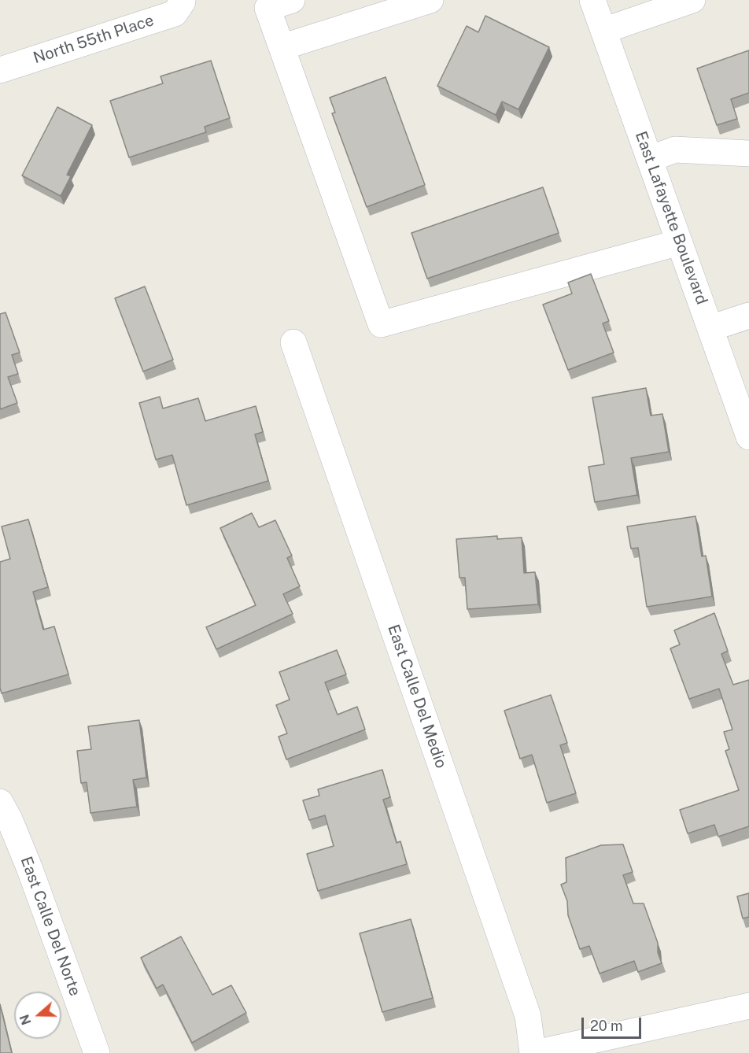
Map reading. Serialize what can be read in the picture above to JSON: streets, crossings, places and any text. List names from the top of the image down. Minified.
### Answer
{"streets":{"street":["North 55th Place","East Lafayette Boulevard","East Calle Del Medio","East Calle Del Norte"]},"scale_bar":"20 m","north":"left"}
